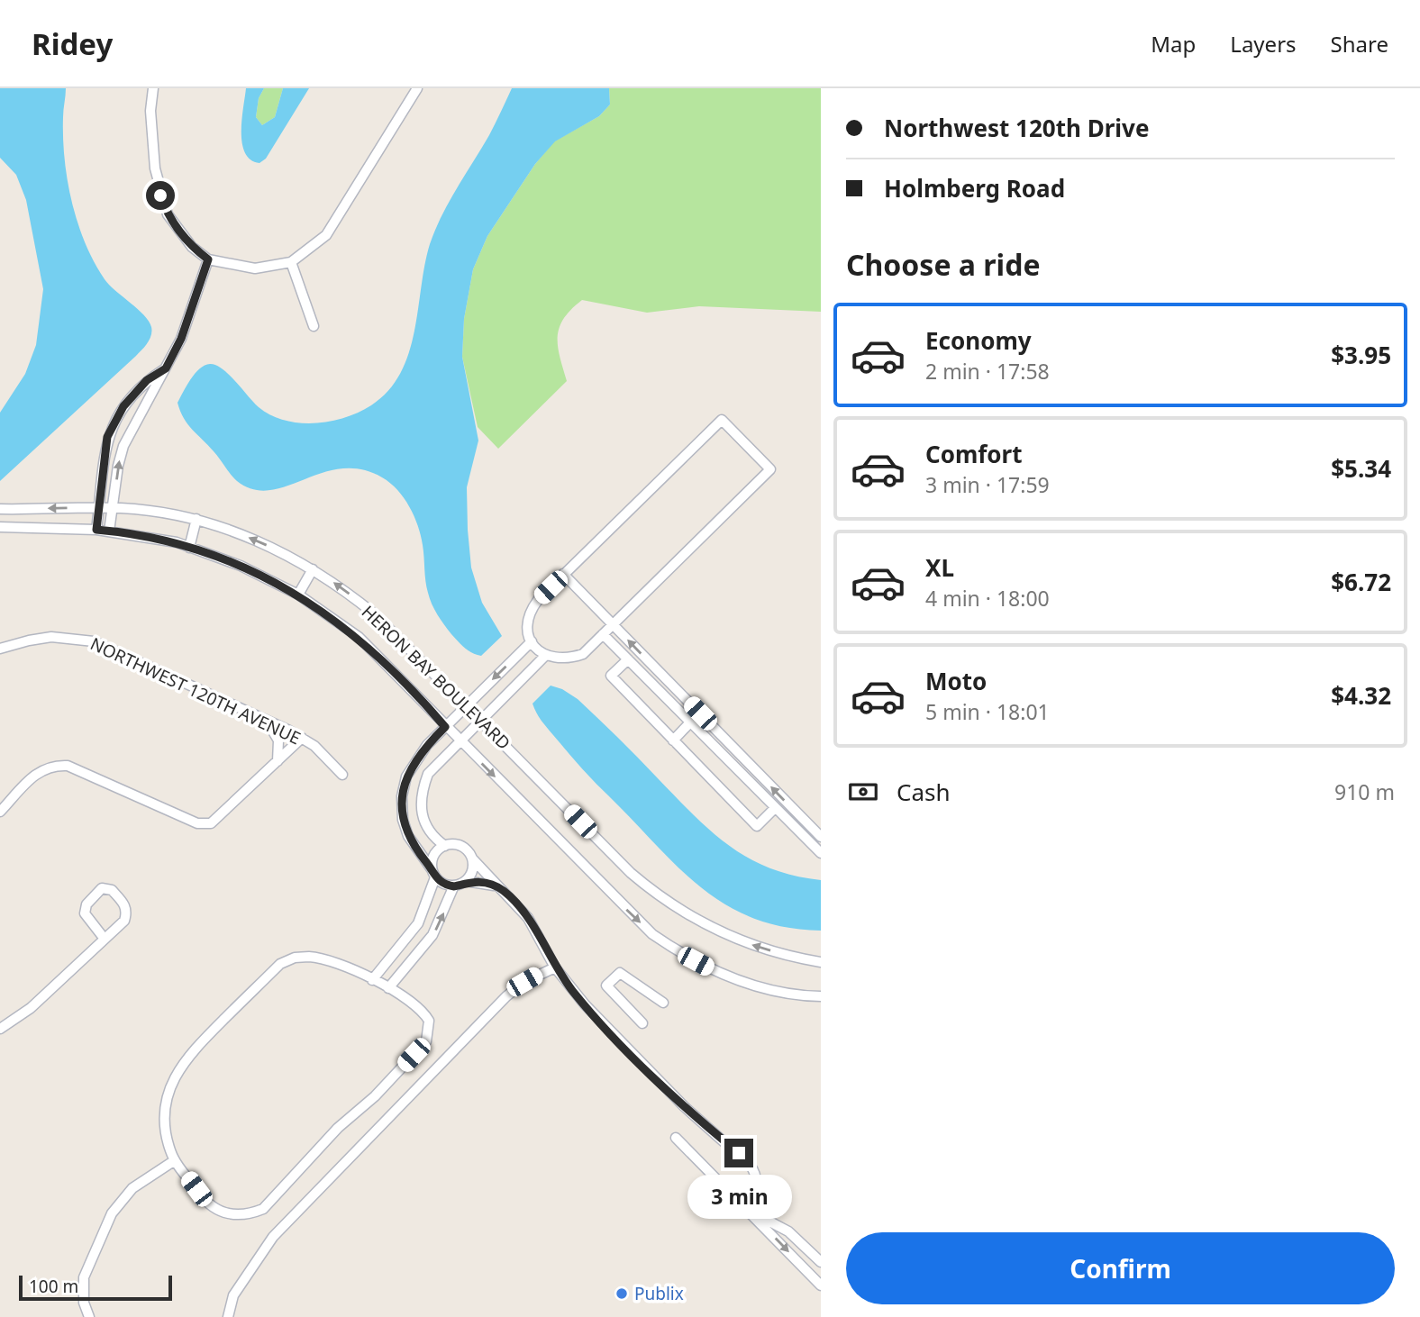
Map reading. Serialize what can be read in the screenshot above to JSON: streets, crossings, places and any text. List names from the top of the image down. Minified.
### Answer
{"streets":{"street":["HERON BAY BOULEVARD","NORTHWEST 120TH AVENUE"]},"places":["Publix"],"scale_bar":"100 m","page":{"header":"Ridey","nav":["Map","Layers","Share"],"banner":["Northwest 120th Drive","Holmberg Road"],"heading":"Choose a ride","list":[{"name":"Economy","note":"2 min · 17:58","value":"$3.95"},{"name":"Comfort","note":"3 min · 17:59","value":"$5.34"},{"name":"XL","note":"4 min · 18:00","value":"$6.72"},{"name":"Moto","note":"5 min · 18:01","value":"$4.32"}],"pay":["Cash","910 m"],"bubble":"3 min","buttons":"Confirm","scale":"100 m"}}
